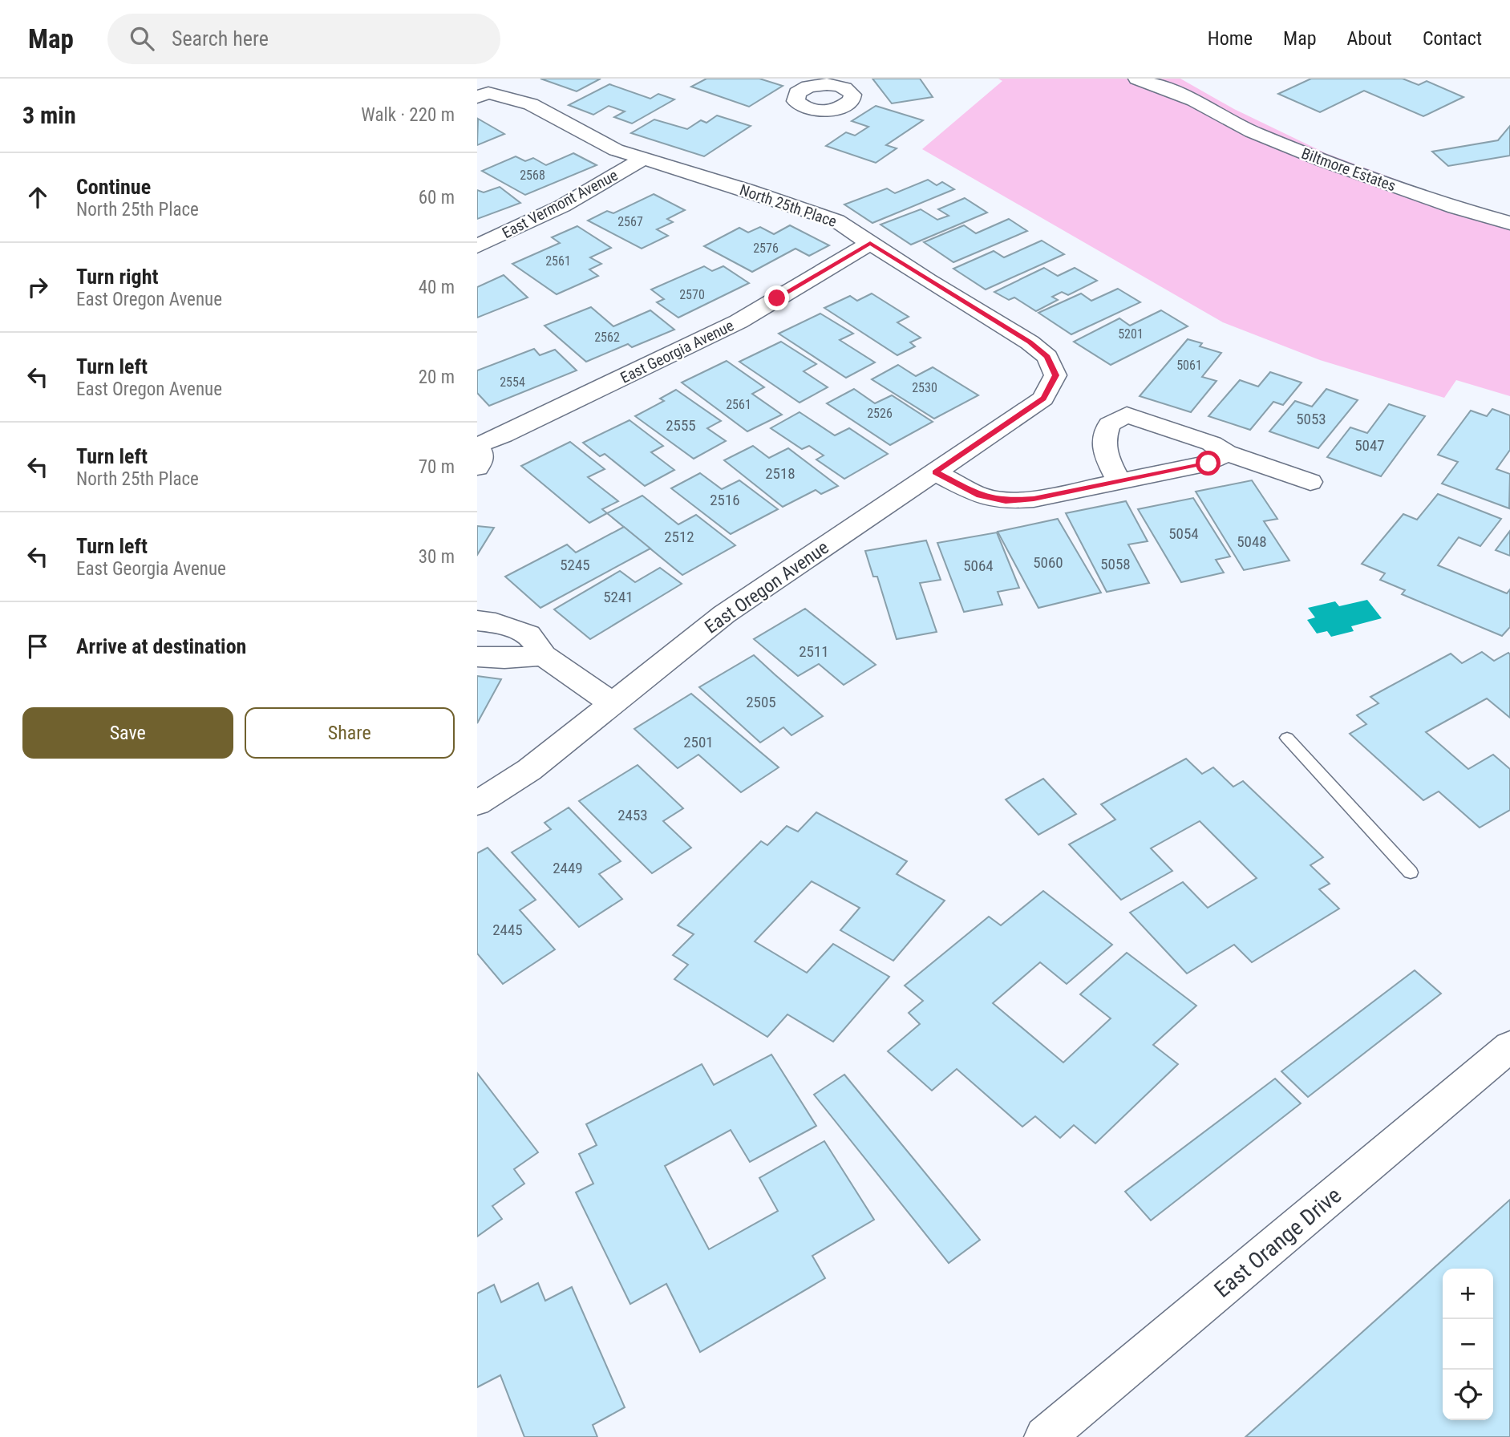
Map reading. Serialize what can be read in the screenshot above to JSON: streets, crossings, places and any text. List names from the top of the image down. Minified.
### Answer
{"streets":{"street":["Biltmore Estates","East Vermont Avenue","North 25th Place","East Georgia Avenue","East Oregon Avenue","East Orange Drive"]},"crossings":[["East Vermont Avenue","North 25th Place"],["North 25th Place","East Georgia Avenue"],["North 25th Place","East Oregon Avenue"]],"house_numbers":["2568","2567","2576","2561","2570","5201","2562","5061","2554","2530","2561","2526","5053","2555","5047","2518","2516","5054","2512","5048","5060","5058","5245","5064","5241","2511","2505","2501","2453","2449","2445"],"page":{"header":"Map","search":"Search here","nav":["Home","Map","About","Contact"],"heading":["3 min","Walk · 220 m"],"list":[["Continue","North 25th Place","60 m"],["Turn right","East Oregon Avenue","40 m"],["Turn left","East Oregon Avenue","20 m"],["Turn left","North 25th Place","70 m"],["Turn left","East Georgia Avenue","30 m"],"Arrive at destination"],"buttons":["Save","Share"],"map_buttons":["+","−"]}}
